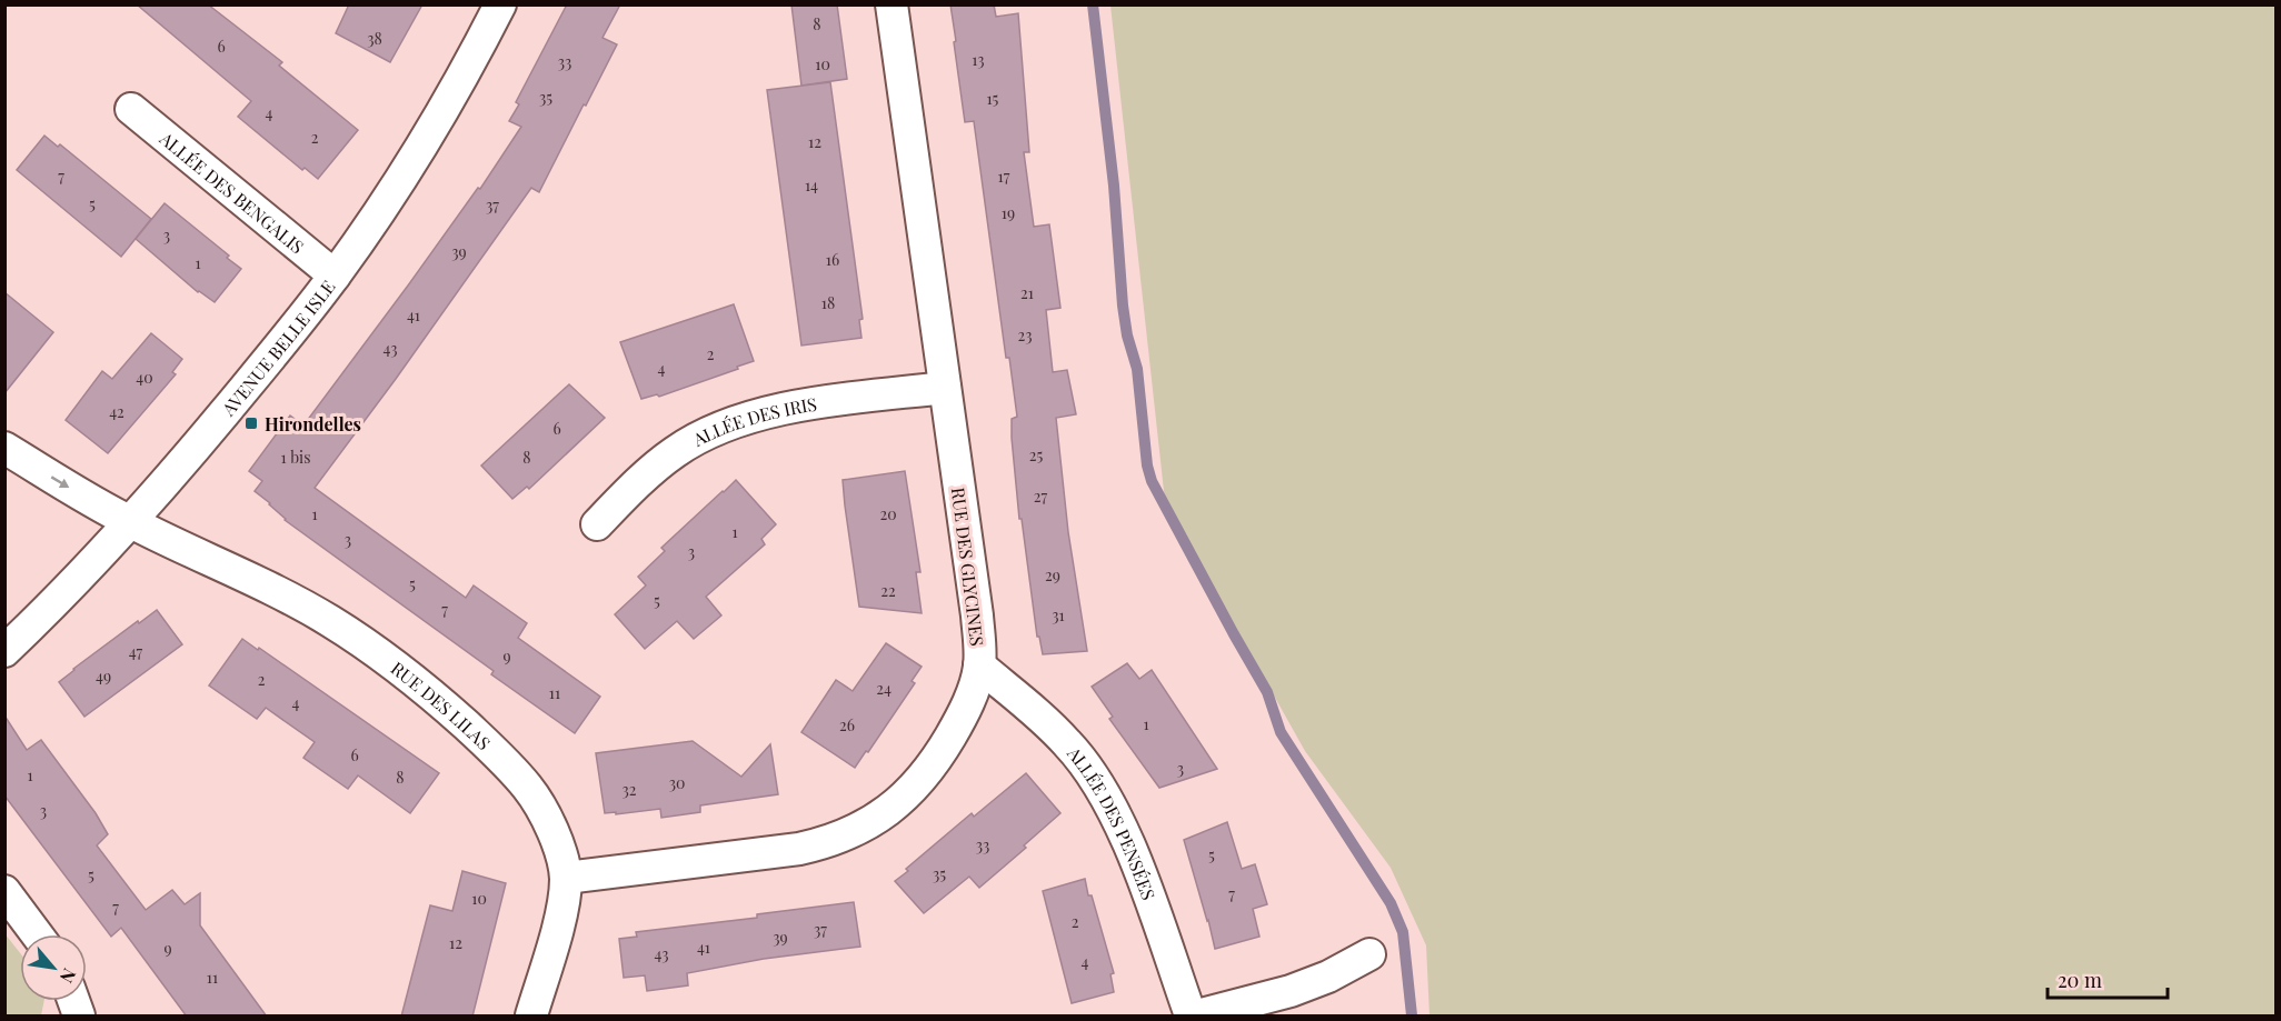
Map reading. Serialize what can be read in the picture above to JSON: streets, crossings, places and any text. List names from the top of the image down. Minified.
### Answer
{"streets":{"street":["ALLÉE DES BENGALIS","AVENUE BELLE ISLE","ALLÉE DES IRIS","RUE DES GLYCINES","RUE DES LILAS","ALLÉE DES PENSÉES"]},"crossings":[["ALLÉE DES BENGALIS","AVENUE BELLE ISLE"],["AVENUE BELLE ISLE","RUE DES LILAS"],["ALLÉE DES IRIS","RUE DES GLYCINES"],["RUE DES GLYCINES","RUE DES LILAS"],["RUE DES GLYCINES","ALLÉE DES PENSÉES"]],"places":{"transit":["Hirondelles"]},"house_numbers":["8","38","6","13","33","10","35","15","4","2","12","7","17","14","5","37","19","3","39","16","1","21","18","41","23","43","2","4","40","42","6","25","1 bis","8","27","1","20","1","3","3","29","5","22","5","7","31","47","9","49","2","24","11","4","1","26","6","3","1","8","30","32","3","33","5","35","5","7","10","7","2","37","39","12","41","9","43","4","11"],"scale_bar":"20 m","north":"bottom right"}
